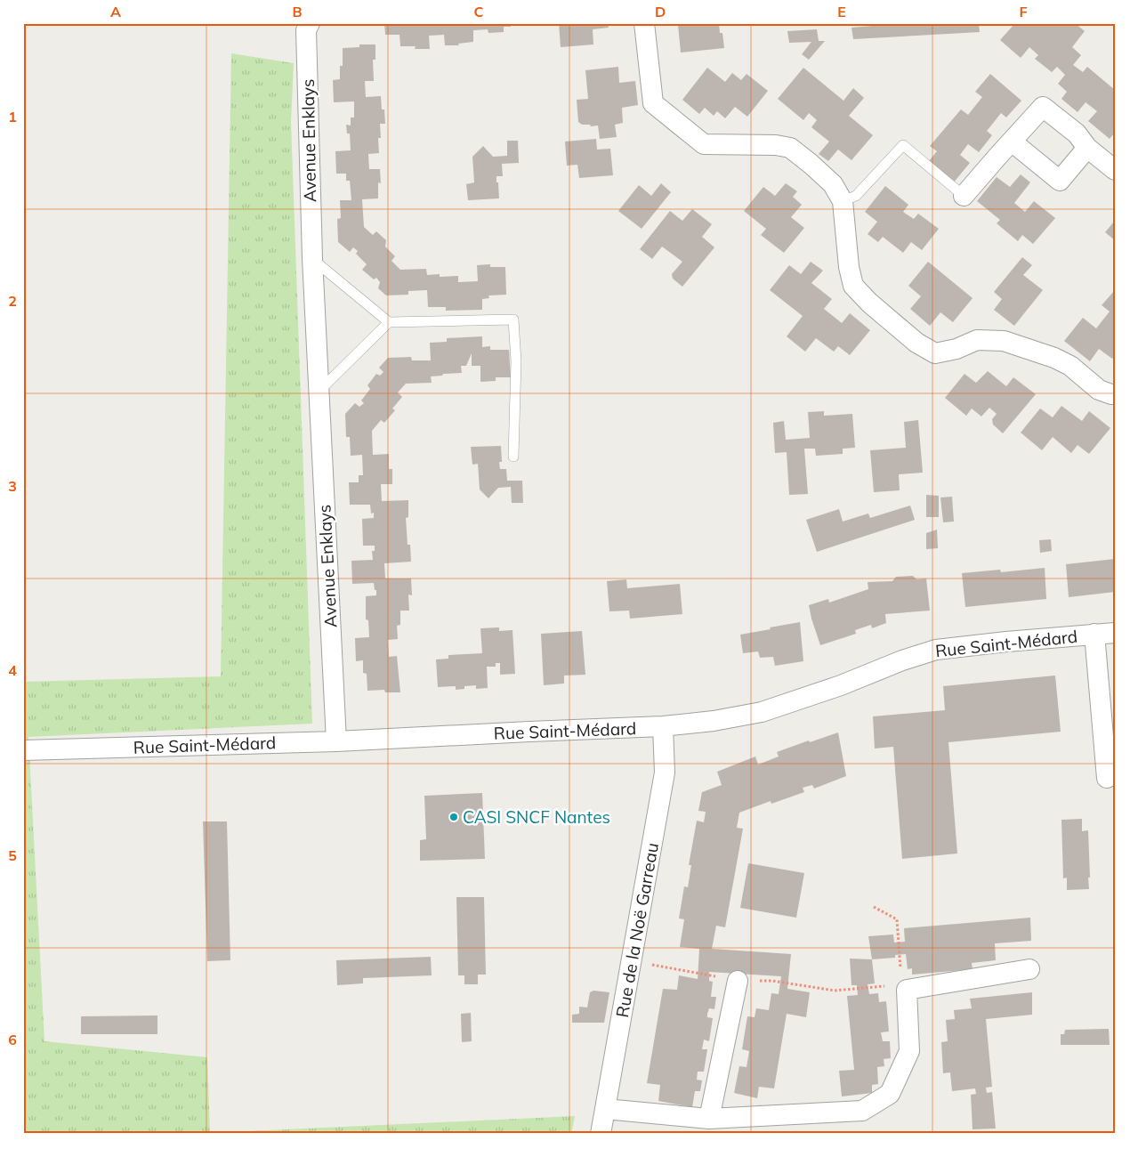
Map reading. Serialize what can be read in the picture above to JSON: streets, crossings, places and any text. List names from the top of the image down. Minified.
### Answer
{"streets":{"street":["Avenue Enklays","Rue Saint-Médard","Rue de la Noë Garreau"]},"crossings":[["Avenue Enklays","Rue Saint-Médard"],["Rue Saint-Médard","Rue de la Noë Garreau"]],"places":["CASI SNCF Nantes"],"grid":{"columns":["A","B","C","D","E","F"],"rows":["1","2","3","4","5","6"]}}
